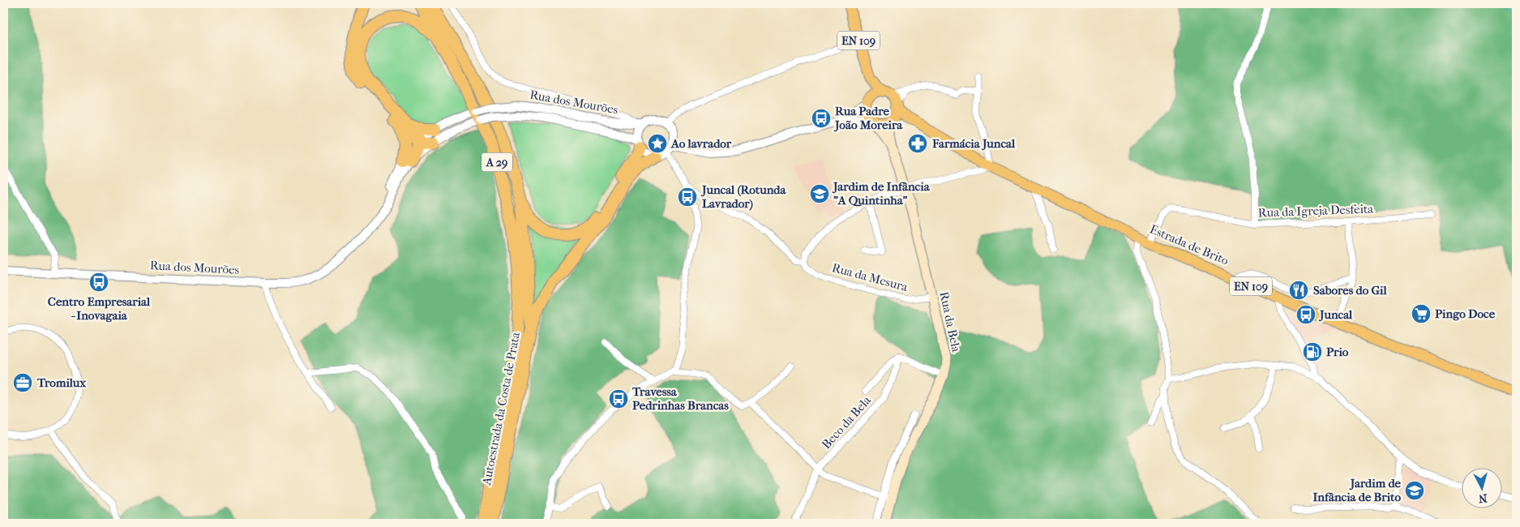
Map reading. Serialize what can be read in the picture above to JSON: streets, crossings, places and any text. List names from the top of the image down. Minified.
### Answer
{"streets":{"highway":["A 29","Autoestrada da Costa de Prata"],"main road":["EN 109","Estrada de Brito","Rua da Bela"],"street":["Rua dos Mourões","Rua da Igreja Desfeita","Rua da Mesura","Beco da Bela"]},"crossings":[["EN 109","Estrada de Brito"],["EN 109","Rua da Bela"],["Rua da Igreja Desfeita","Estrada de Brito"],["Estrada de Brito","Rua da Bela"],["Rua da Mesura","Rua da Bela"]],"places":{"bus stop":["Rua Padre João Moreira","Juncal (Rotunda Lavrador)","Centro Empresarial - Inovagaia","Juncal","Travessa Pedrinhas Brancas"],"place":["Ao lavrador"],"pharmacy":["Farmácia Juncal"],"school or university":["Jardim de Infância \"A Quintinha\"","Jardim de Infância de Brito"],"restaurant":["Sabores do Gil"],"supermarket":["Pingo Doce"],"fuel station":["Prio"],"office":["Tromilux"]},"north":"bottom"}
